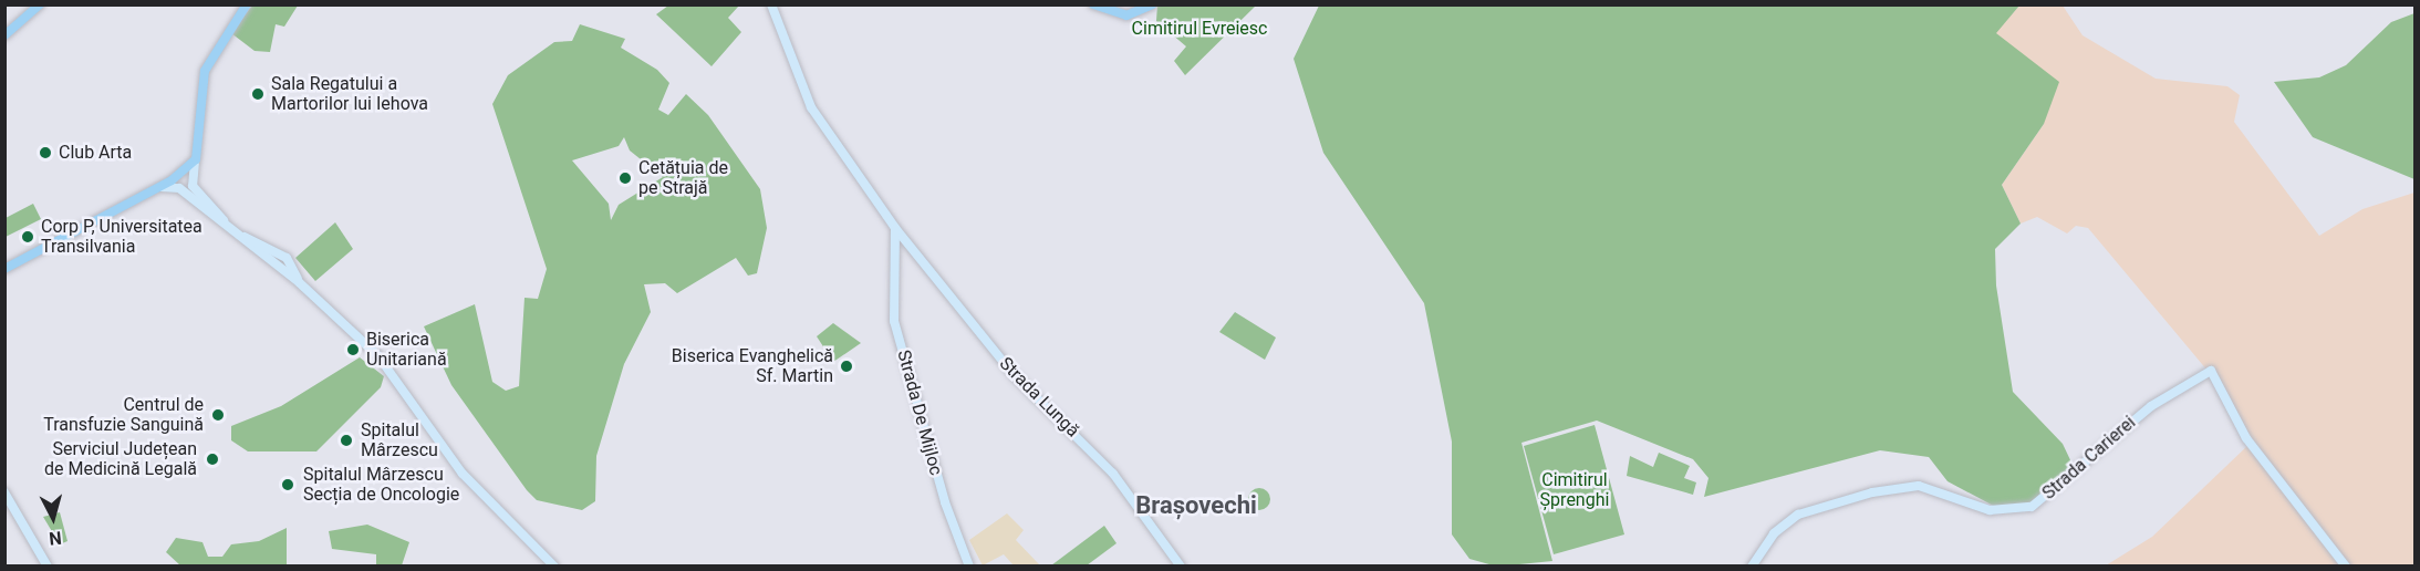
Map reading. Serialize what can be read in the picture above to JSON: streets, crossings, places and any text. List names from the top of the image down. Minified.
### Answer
{"streets":{"street":["Strada Lungă","Strada De Mijloc","Strada Carierei"]},"crossings":[["Strada Lungă","Strada De Mijloc"]],"districts":["Brașovechi"],"parks":["Cimitirul Evreiesc","Cimitirul Șprenghi"],"places":["Sala Regatului a Martorilor lui Iehova","Club Arta","Cetățuia de pe Strajă","Corp P, Universitatea Transilvania","Biserica Unitariană","Biserica Evanghelică Sf. Martin","Centrul de Transfuzie Sanguină","Spitalul Mârzescu","Serviciul Județean de Medicină Legală","Spitalul Mârzescu Secția de Oncologie"],"north":"bottom"}
